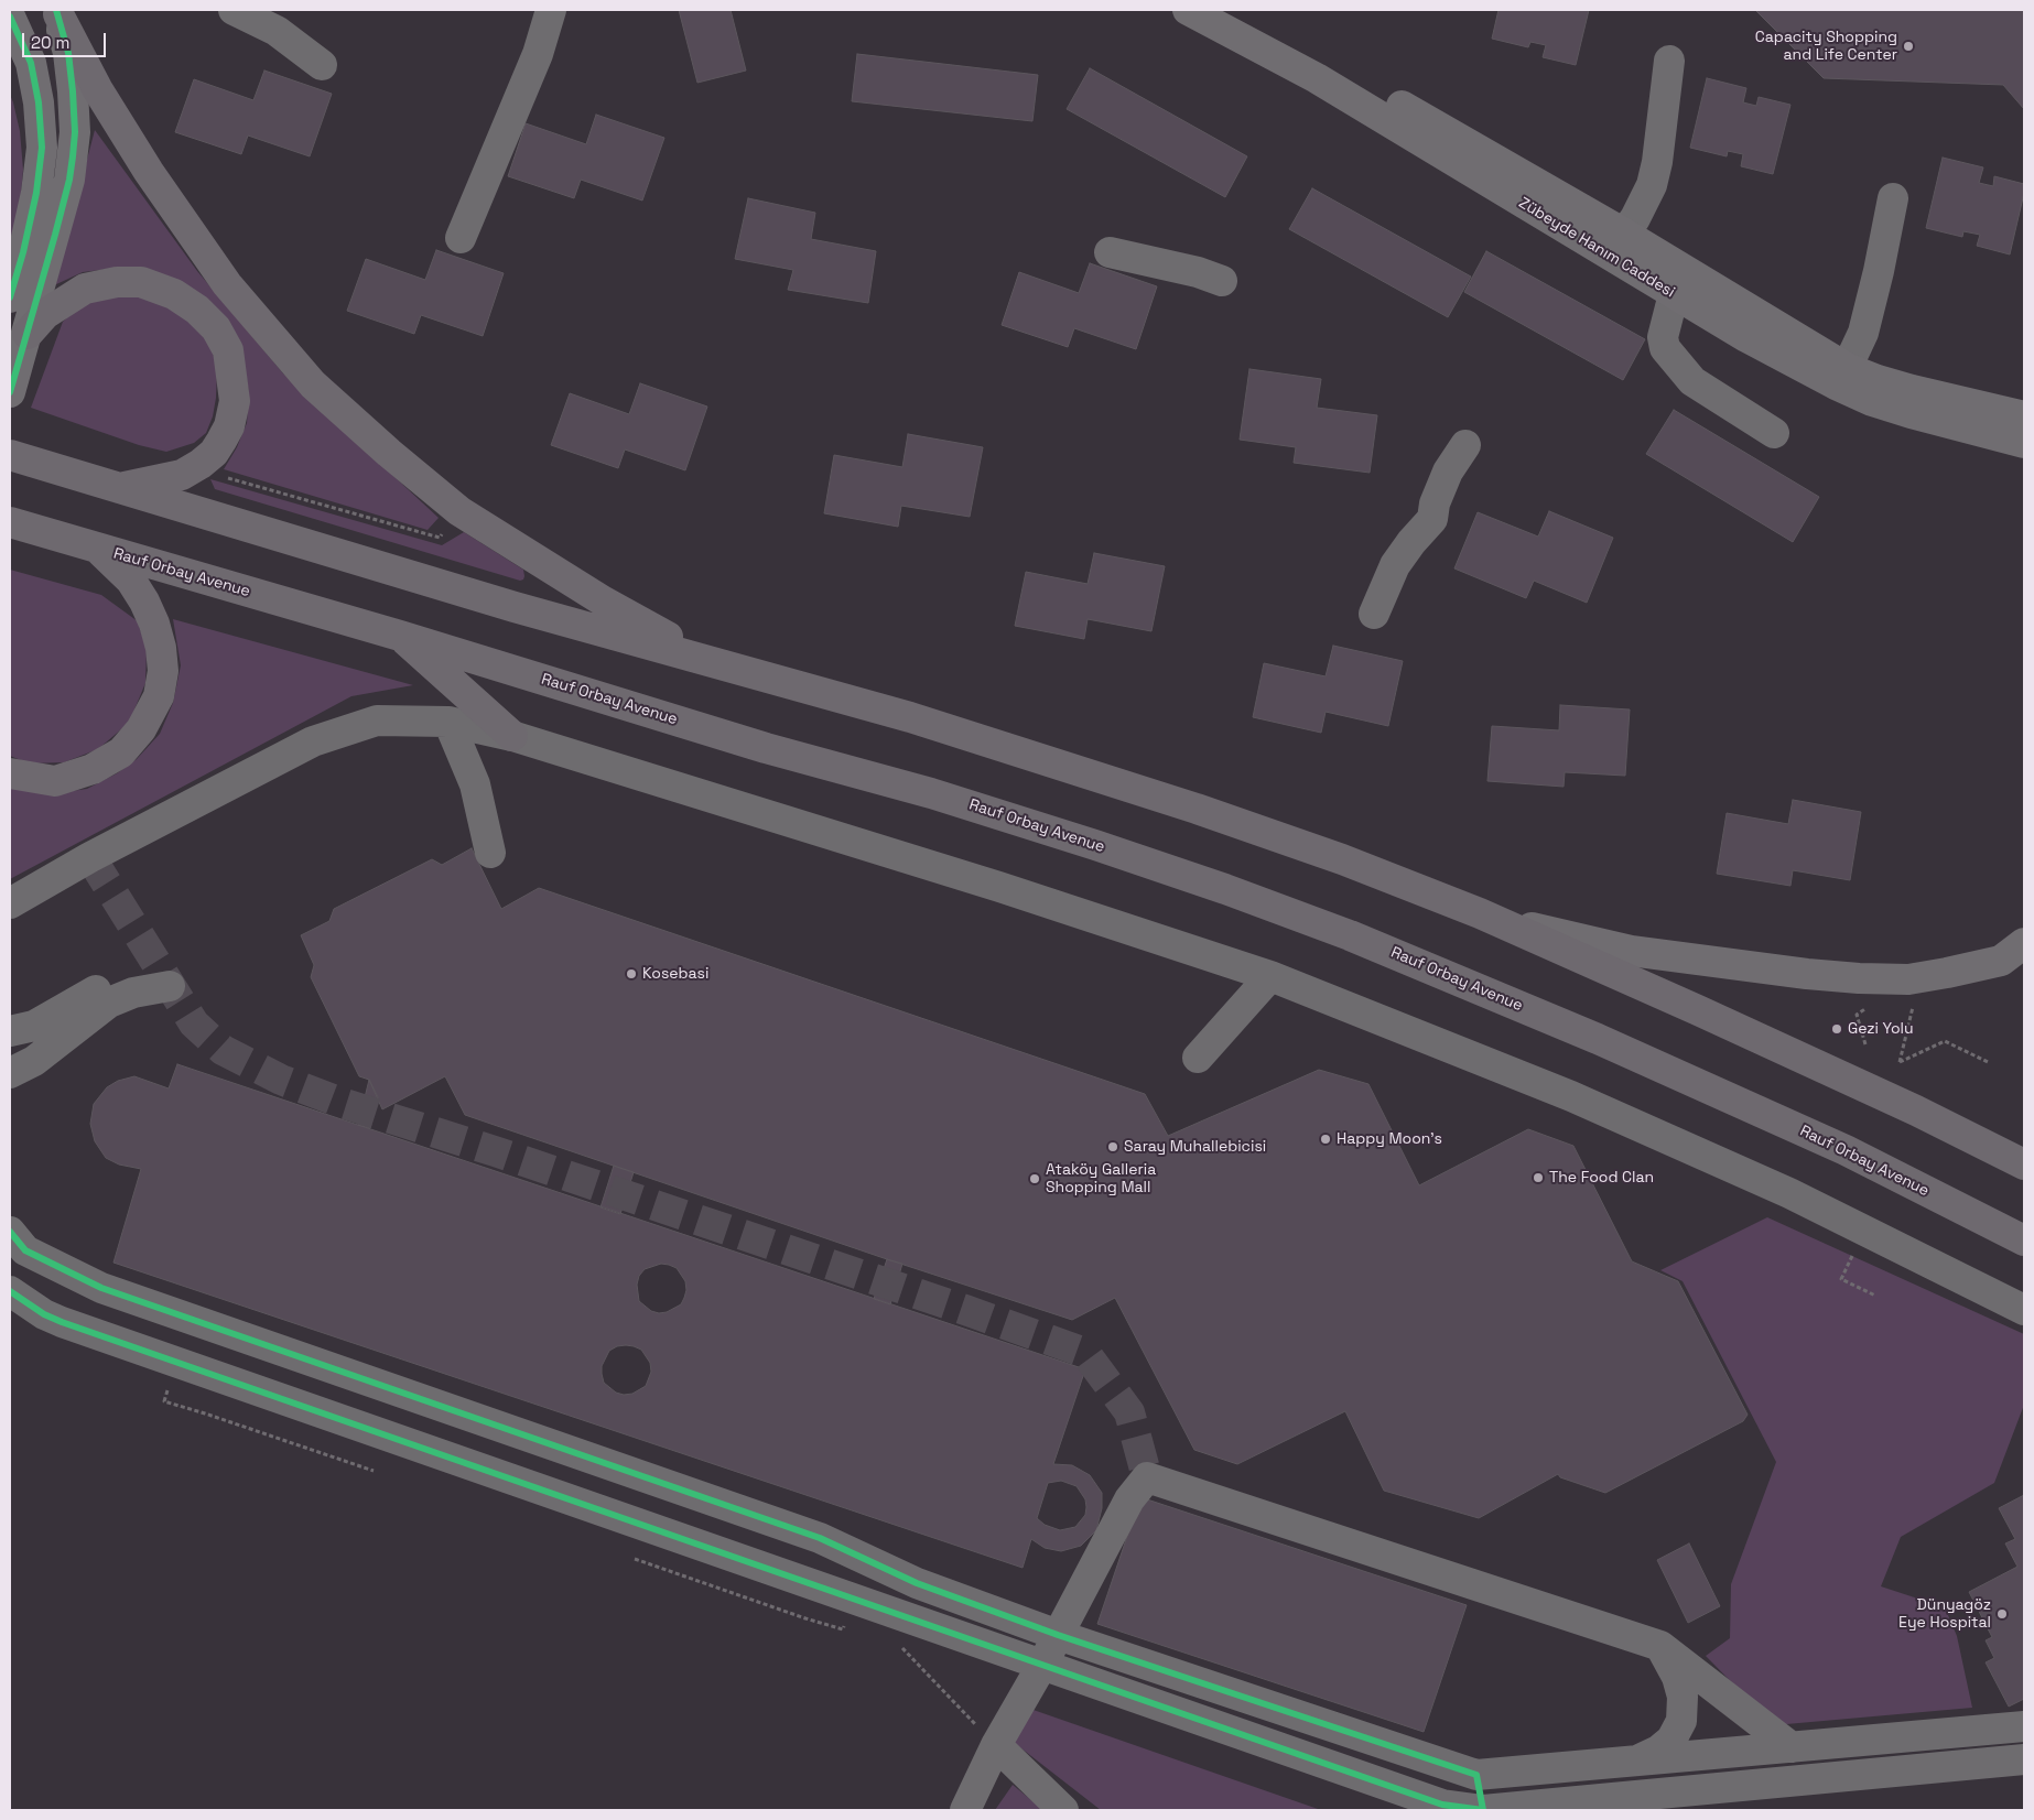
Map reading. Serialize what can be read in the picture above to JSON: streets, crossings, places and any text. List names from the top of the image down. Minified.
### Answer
{"streets":{"highway":["Rauf Orbay Avenue"],"main road":["Zübeyde Hanım Caddesi"]},"places":["Capacity Shopping and Life Center","Kosebasi","Gezi Yolu","Happy Moon's","Saray Muhallebicisi","The Food Clan","Ataköy Galleria Shopping Mall","Dünyagöz Eye Hospital"],"scale_bar":"20 m"}
